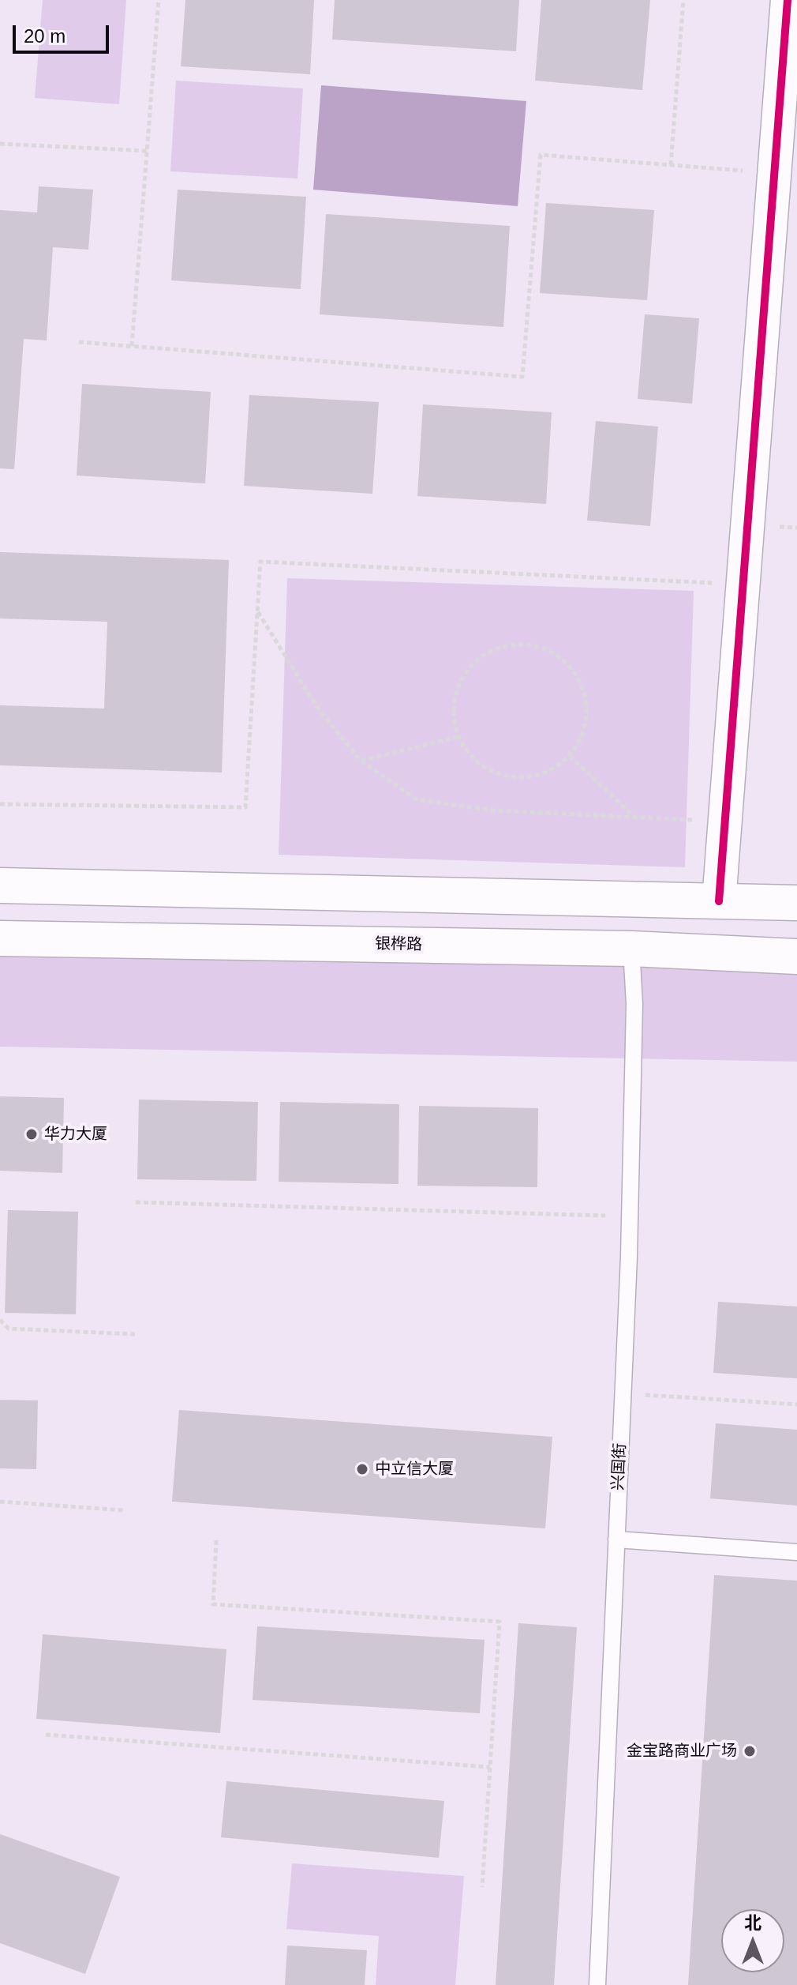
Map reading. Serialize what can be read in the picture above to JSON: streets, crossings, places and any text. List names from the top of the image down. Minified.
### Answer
{"streets":{"main road":["银桦路"],"lane":["兴国街"]},"crossings":[["银桦路","兴国街"]],"places":["华力大厦","中立信大厦","金宝路商业广场"],"scale_bar":"20 m","north":"top"}
